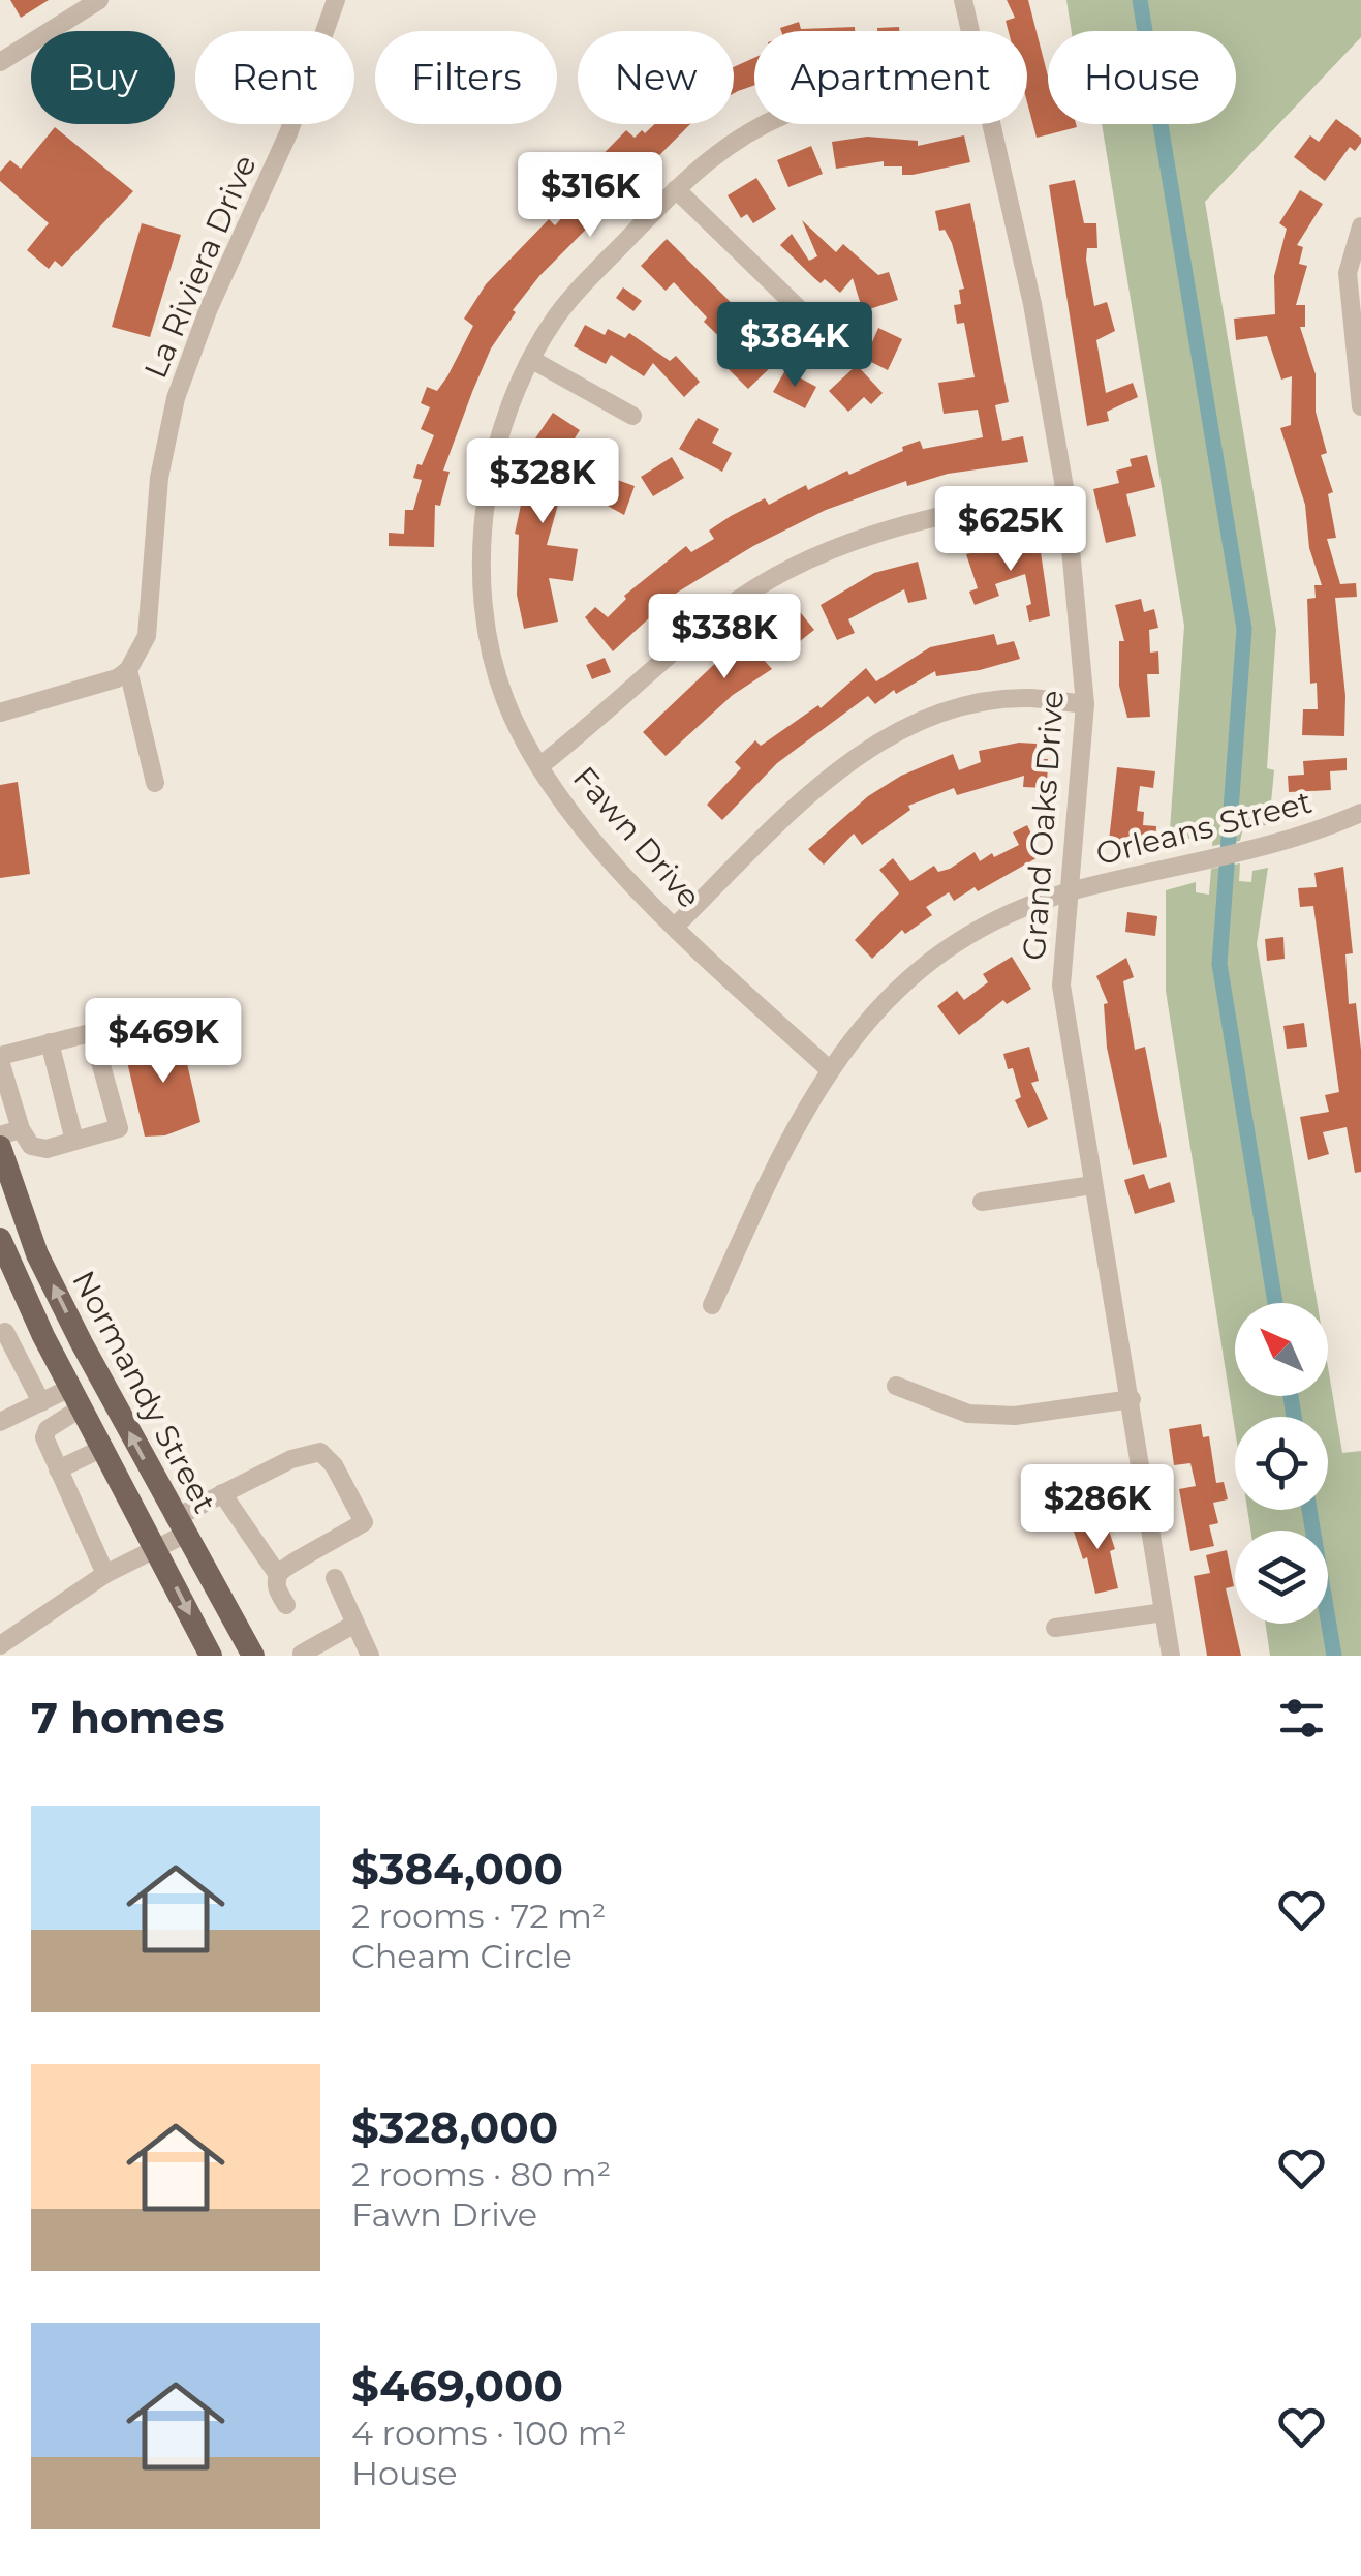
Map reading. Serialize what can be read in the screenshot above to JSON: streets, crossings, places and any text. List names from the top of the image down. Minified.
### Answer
{"streets":{"main road":["Normandy Street"],"street":["La Riviera Drive","Grand Oaks Drive","Orleans Street","Fawn Drive"]},"crossings":[["Grand Oaks Drive","Orleans Street"],["Orleans Street","Fawn Drive"]],"north":"top left","page":{"chip":["Buy","Rent","Filters","New","Apartment","House"],"price":["$316K","$384K","$328K","$625K","$338K","$469K","$286K"],"heading":"7 homes","list":[{"name":"$384,000","note":"2 rooms · 72 m² · Cheam Circle"},{"name":"$328,000","note":"2 rooms · 80 m² · Fawn Drive"},{"name":"$469,000","note":"4 rooms · 100 m² · House"}]}}
